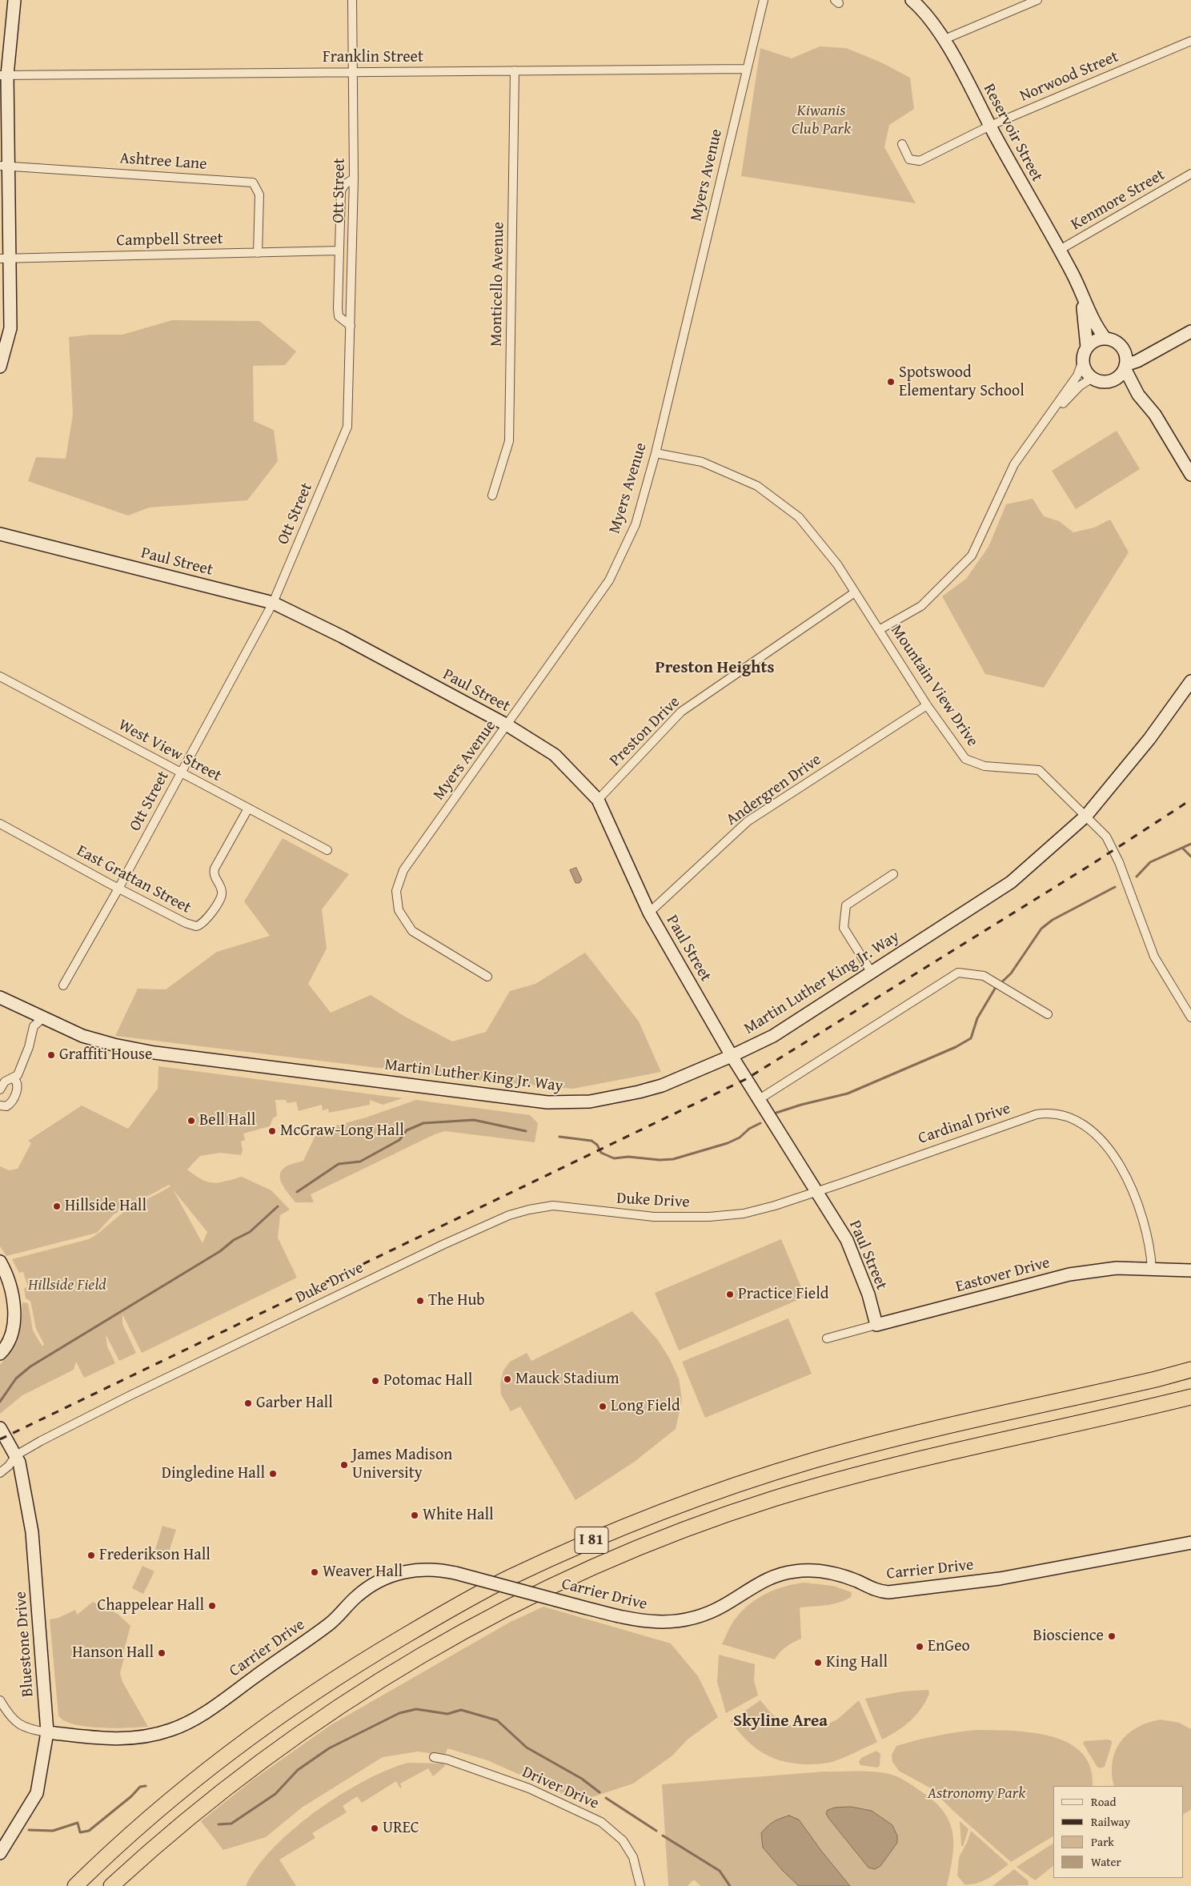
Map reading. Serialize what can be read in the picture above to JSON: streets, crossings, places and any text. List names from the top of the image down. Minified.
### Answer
{"streets":{"highway":["I 81"],"street":["Franklin Street","Norwood Street","Reservoir Street","Ashtree Lane","Myers Avenue","Ott Street","Kenmore Street","Campbell Street","Monticello Avenue","Paul Street","Mountain View Drive","Preston Drive","West View Street","Andergren Drive","East Grattan Street","Martin Luther King Jr. Way","Cardinal Drive","Duke Drive","Eastover Drive","Carrier Drive","Bluestone Drive","Driver Drive"]},"crossings":[["Franklin Street","Myers Avenue"],["Franklin Street","Ott Street"],["Franklin Street","Monticello Avenue"],["Norwood Street","Reservoir Street"],["Reservoir Street","Kenmore Street"],["Ashtree Lane","Campbell Street"],["Myers Avenue","Paul Street"],["Myers Avenue","Mountain View Drive"],["Ott Street","Paul Street"],["Ott Street","West View Street"],["Ott Street","East Grattan Street"],["Paul Street","Preston Drive"],["Paul Street","Andergren Drive"],["Paul Street","Martin Luther King Jr. Way"],["Paul Street","Cardinal Drive"],["Paul Street","Eastover Drive"],["Mountain View Drive","Preston Drive"],["Mountain View Drive","Andergren Drive"],["Mountain View Drive","Martin Luther King Jr. Way"],["West View Street","East Grattan Street"],["Cardinal Drive","Duke Drive"],["Cardinal Drive","Eastover Drive"],["Duke Drive","Bluestone Drive"],["Carrier Drive","Bluestone Drive"]],"districts":["Preston Heights","Skyline Area"],"parks":["Kiwanis Club Park","Hillside Field","Astronomy Park"],"places":["Spotswood Elementary School","Graffiti House","Bell Hall","McGraw-Long Hall","Hillside Hall","Practice Field","The Hub","Mauck Stadium","Potomac Hall","Garber Hall","Long Field","James Madison University","Dingledine Hall","White Hall","Frederikson Hall","Weaver Hall","Chappelear Hall","Bioscience","EnGeo","Hanson Hall","King Hall","UREC"],"legend":["Road","Railway","Park","Water"]}
